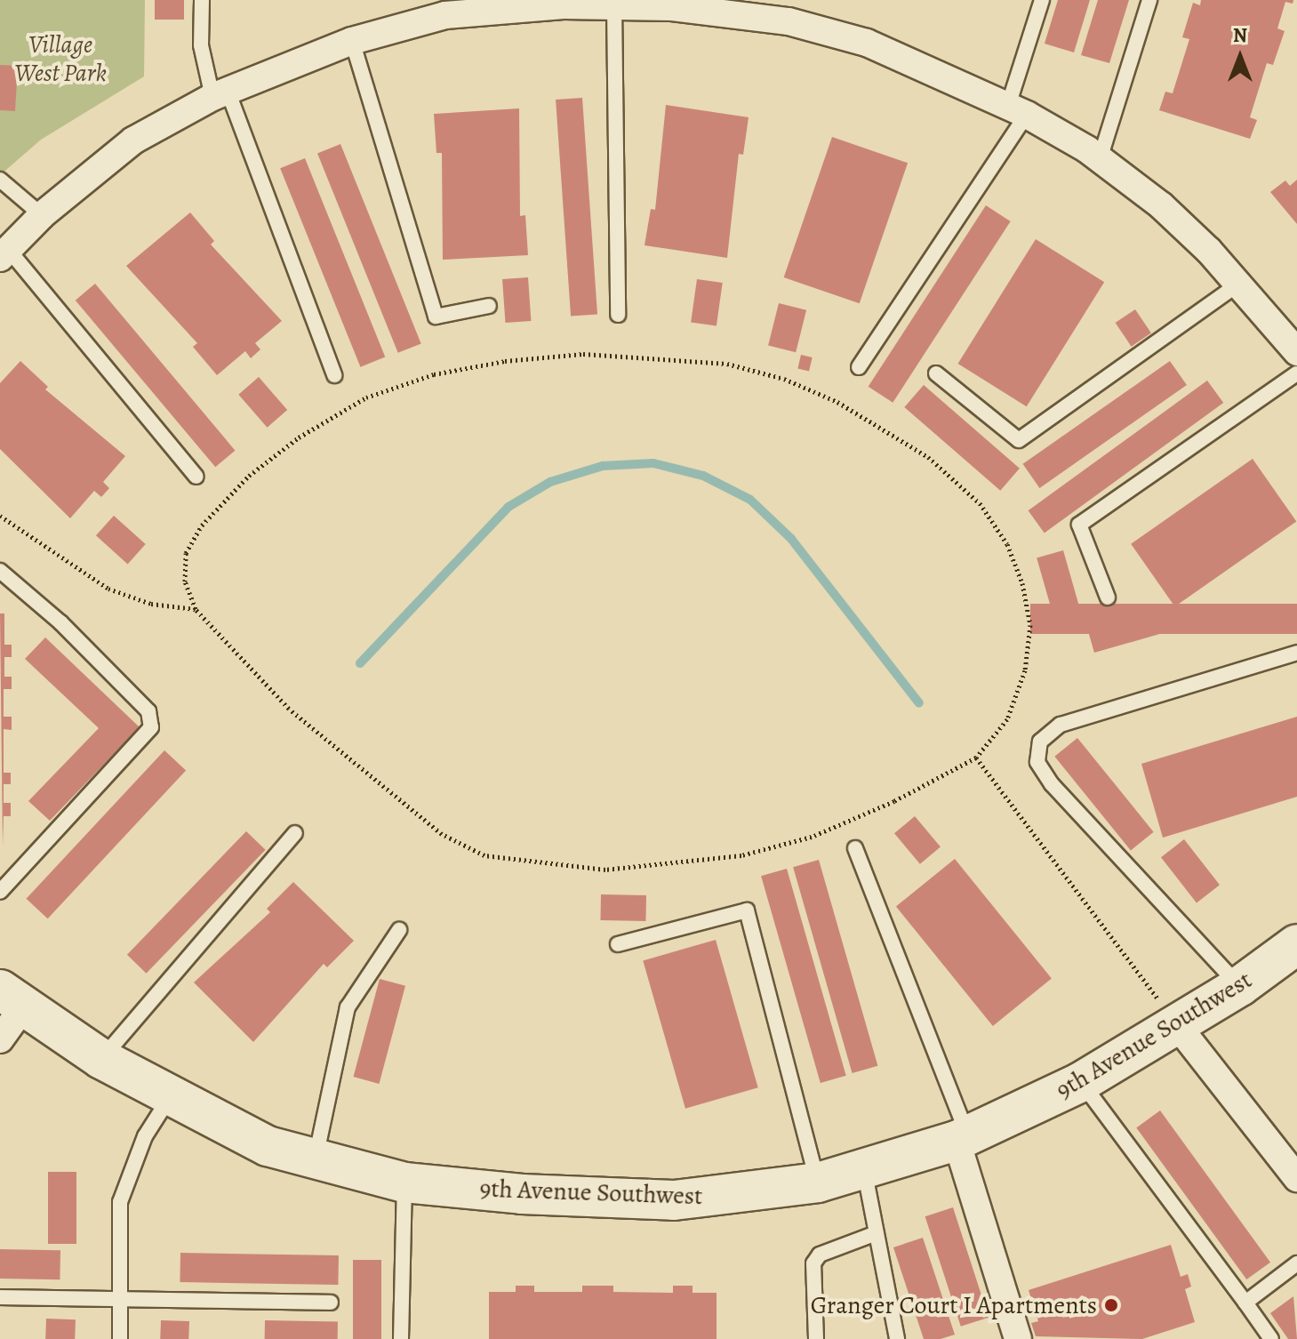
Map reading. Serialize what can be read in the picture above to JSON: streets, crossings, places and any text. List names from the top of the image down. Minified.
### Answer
{"streets":{"street":["9th Avenue Southwest"]},"parks":["Village West Park"],"places":["Granger Court I Apartments"],"north":"top"}
